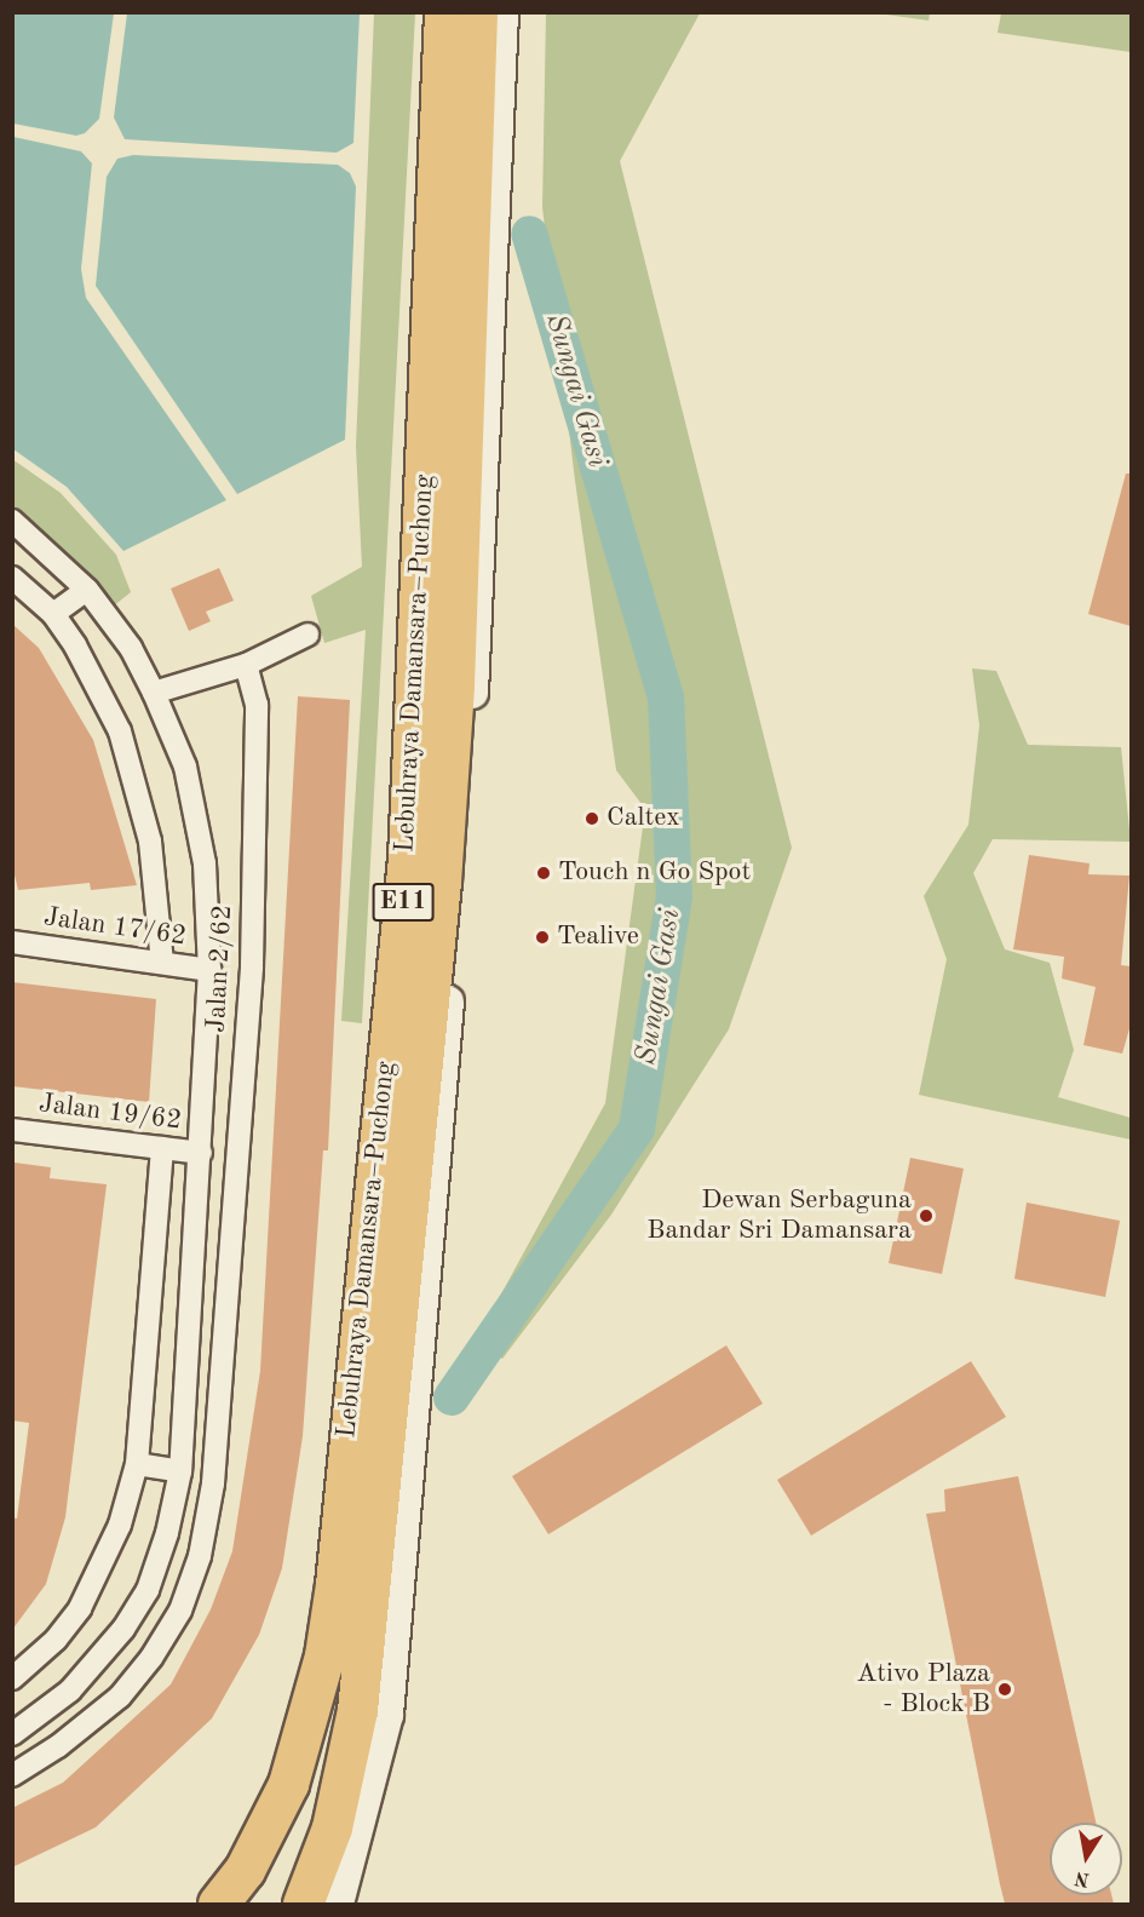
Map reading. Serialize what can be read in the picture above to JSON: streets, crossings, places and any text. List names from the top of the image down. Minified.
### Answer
{"streets":{"highway":["Lebuhraya Damansara–Puchong","E11"],"street":["Jalan 17/62","Jalan 2/62","Jalan 19/62"]},"crossings":[["Jalan 17/62","Jalan 2/62"],["Jalan 2/62","Jalan 19/62"]],"water":["Sungai Gasi"],"places":["Caltex","Touch n Go Spot","Tealive","Dewan Serbaguna Bandar Sri Damansara","Ativo Plaza - Block B"],"north":"bottom"}
